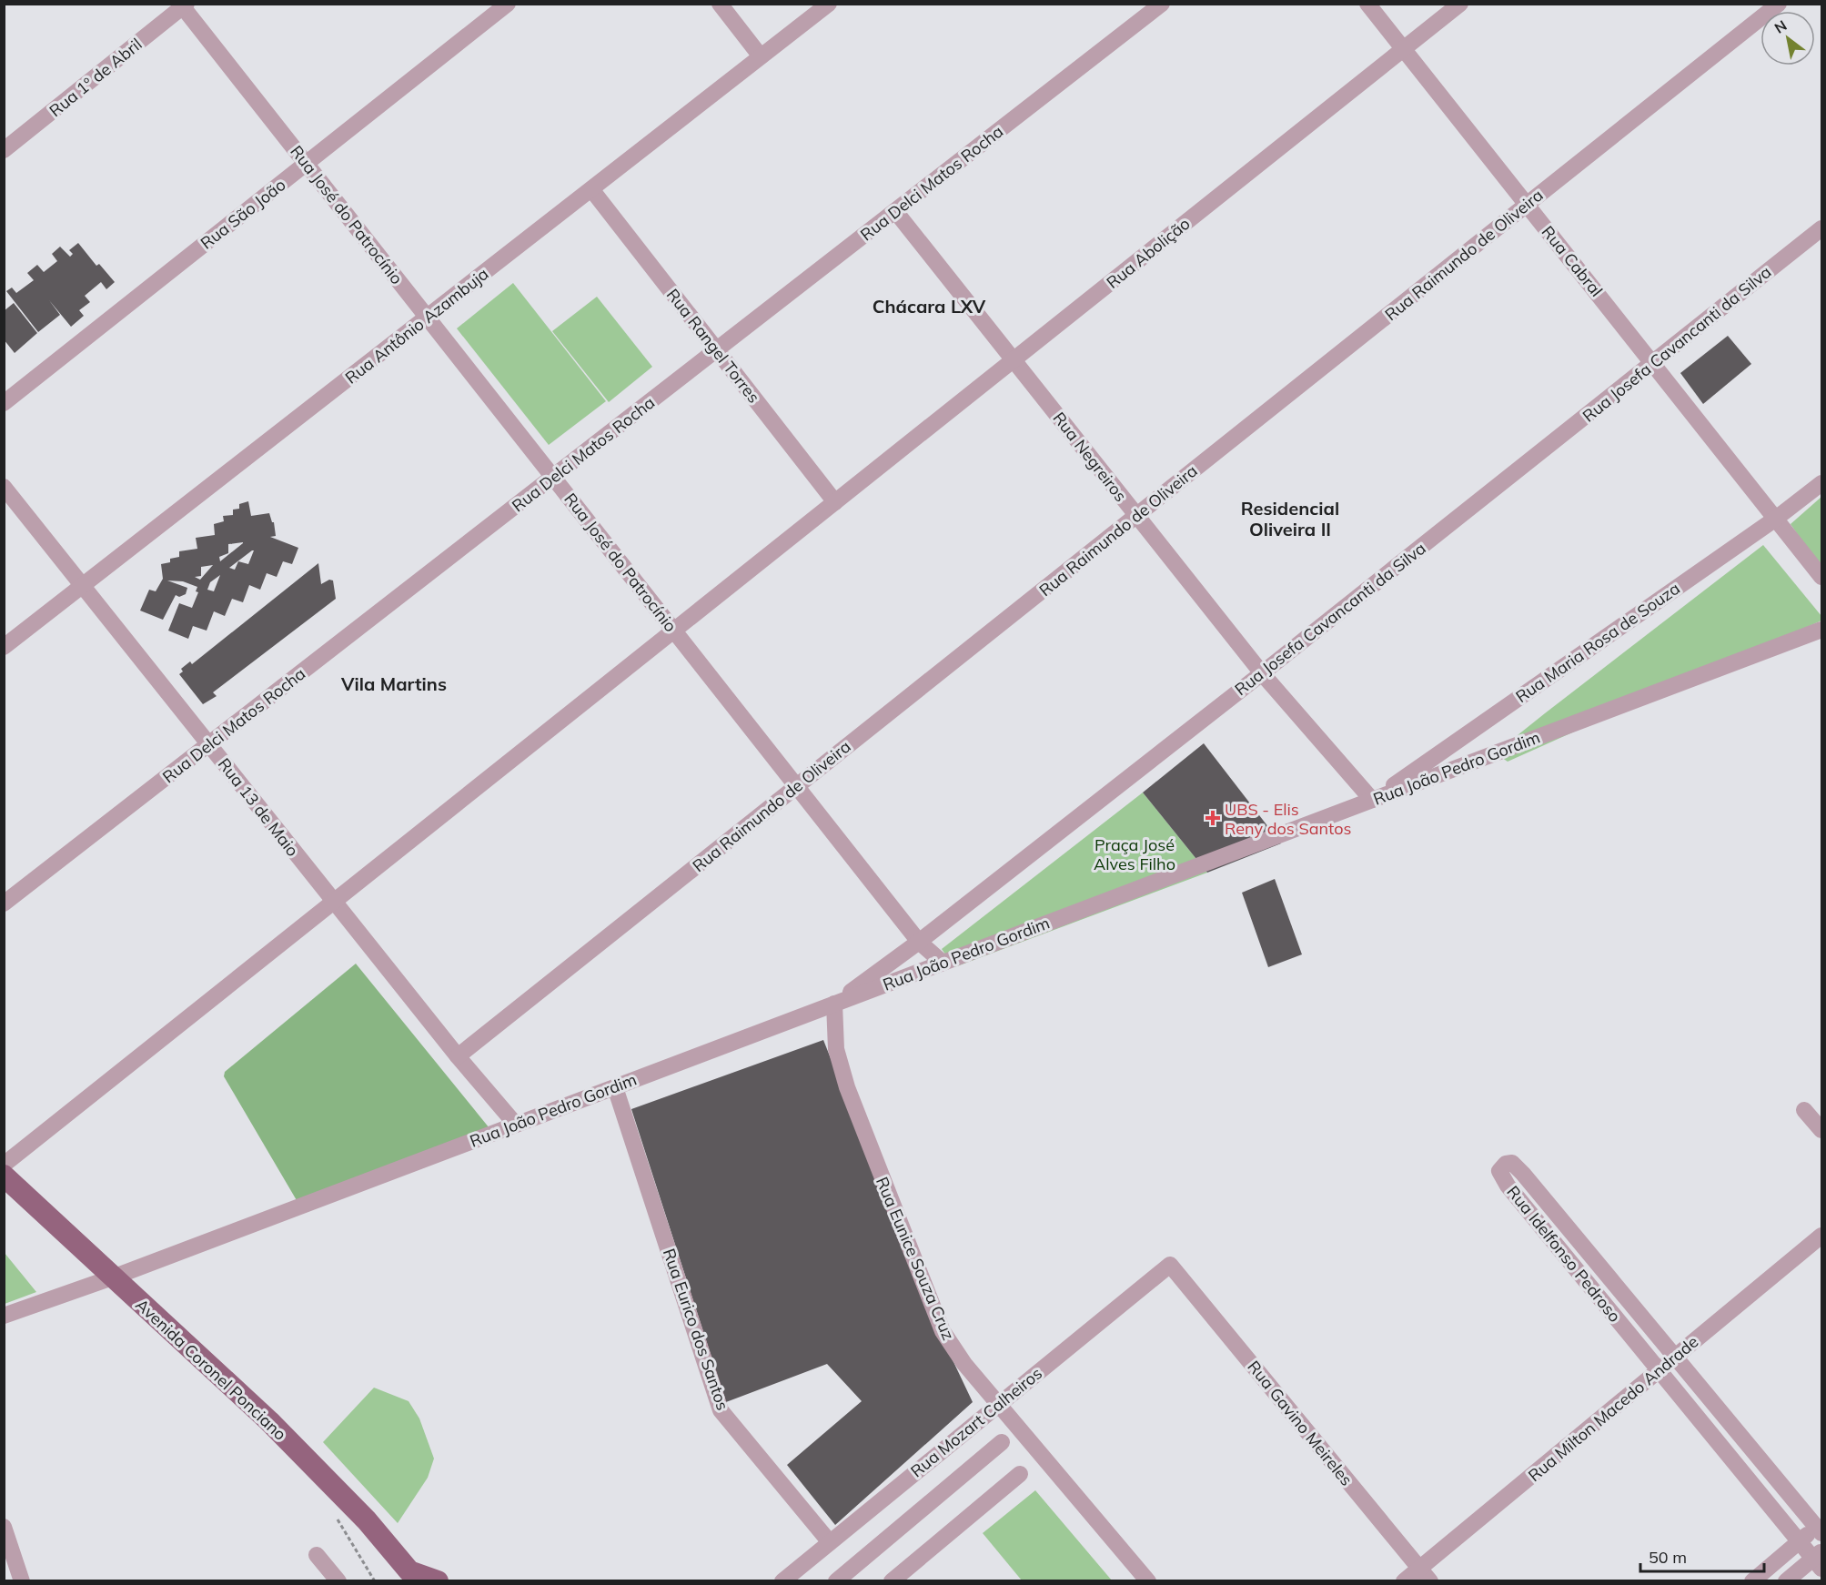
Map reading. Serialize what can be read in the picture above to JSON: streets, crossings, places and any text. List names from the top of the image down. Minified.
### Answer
{"streets":{"main road":["Avenida Coronel Ponciano"],"street":["Rua 1º de Abril","Rua Delci Matos Rocha","Rua São João","Rua José do Patrocínio","Rua Abolição","Rua Raimundo de Oliveira","Rua Cabral","Rua Antônio Azambuja","Rua Josefa Cavancanti da Silva","Rua Rangel Torres","Rua Negreiros","Rua Maria Rosa de Souza","Rua João Pedro Gordim","Rua 13 de Maio","Rua Idelfonso Pedroso","Rua Eunice Souza Cruz","Rua Eurico dos Santos","Rua Milton Macedo Andrade","Rua Mozart Calheiros","Rua Gavino Meireles"]},"crossings":[["Rua 1º de Abril","Rua José do Patrocínio"],["Rua Delci Matos Rocha","Rua José do Patrocínio"],["Rua Delci Matos Rocha","Rua Rangel Torres"],["Rua Delci Matos Rocha","Rua Negreiros"],["Rua Delci Matos Rocha","Rua 13 de Maio"],["Rua São João","Rua José do Patrocínio"],["Rua José do Patrocínio","Rua Abolição"],["Rua José do Patrocínio","Rua Raimundo de Oliveira"],["Rua José do Patrocínio","Rua Antônio Azambuja"],["Rua José do Patrocínio","Rua Josefa Cavancanti da Silva"],["Rua José do Patrocínio","Rua João Pedro Gordim"],["Rua Abolição","Rua Cabral"],["Rua Abolição","Rua Rangel Torres"],["Rua Abolição","Rua Negreiros"],["Rua Abolição","Rua 13 de Maio"],["Rua Raimundo de Oliveira","Rua Cabral"],["Rua Raimundo de Oliveira","Rua Negreiros"],["Rua Raimundo de Oliveira","Rua 13 de Maio"],["Rua Cabral","Rua Josefa Cavancanti da Silva"],["Rua Cabral","Rua Maria Rosa de Souza"],["Rua Antônio Azambuja","Rua Rangel Torres"],["Rua Antônio Azambuja","Rua 13 de Maio"],["Rua Josefa Cavancanti da Silva","Rua Negreiros"],["Rua Josefa Cavancanti da Silva","Rua João Pedro Gordim"],["Rua Josefa Cavancanti da Silva","Rua Eunice Souza Cruz"],["Rua Negreiros","Rua Maria Rosa de Souza"],["Rua Negreiros","Rua João Pedro Gordim"],["Rua Maria Rosa de Souza","Rua João Pedro Gordim"],["Rua João Pedro Gordim","Rua 13 de Maio"],["Rua João Pedro Gordim","Rua Eunice Souza Cruz"],["Rua João Pedro Gordim","Rua Eurico dos Santos"],["Rua João Pedro Gordim","Avenida Coronel Ponciano"],["Rua Idelfonso Pedroso","Rua Milton Macedo Andrade"],["Rua Eunice Souza Cruz","Rua Mozart Calheiros"],["Rua Eurico dos Santos","Rua Mozart Calheiros"],["Rua Milton Macedo Andrade","Rua Gavino Meireles"],["Rua Mozart Calheiros","Rua Gavino Meireles"]],"districts":["Chácara LXV","Residencial Oliveira II","Vila Martins"],"parks":["Praça José Alves Filho"],"places":{"health":["UBS - Elis Reny dos Santos"]},"scale_bar":"50 m","north":"top left"}
